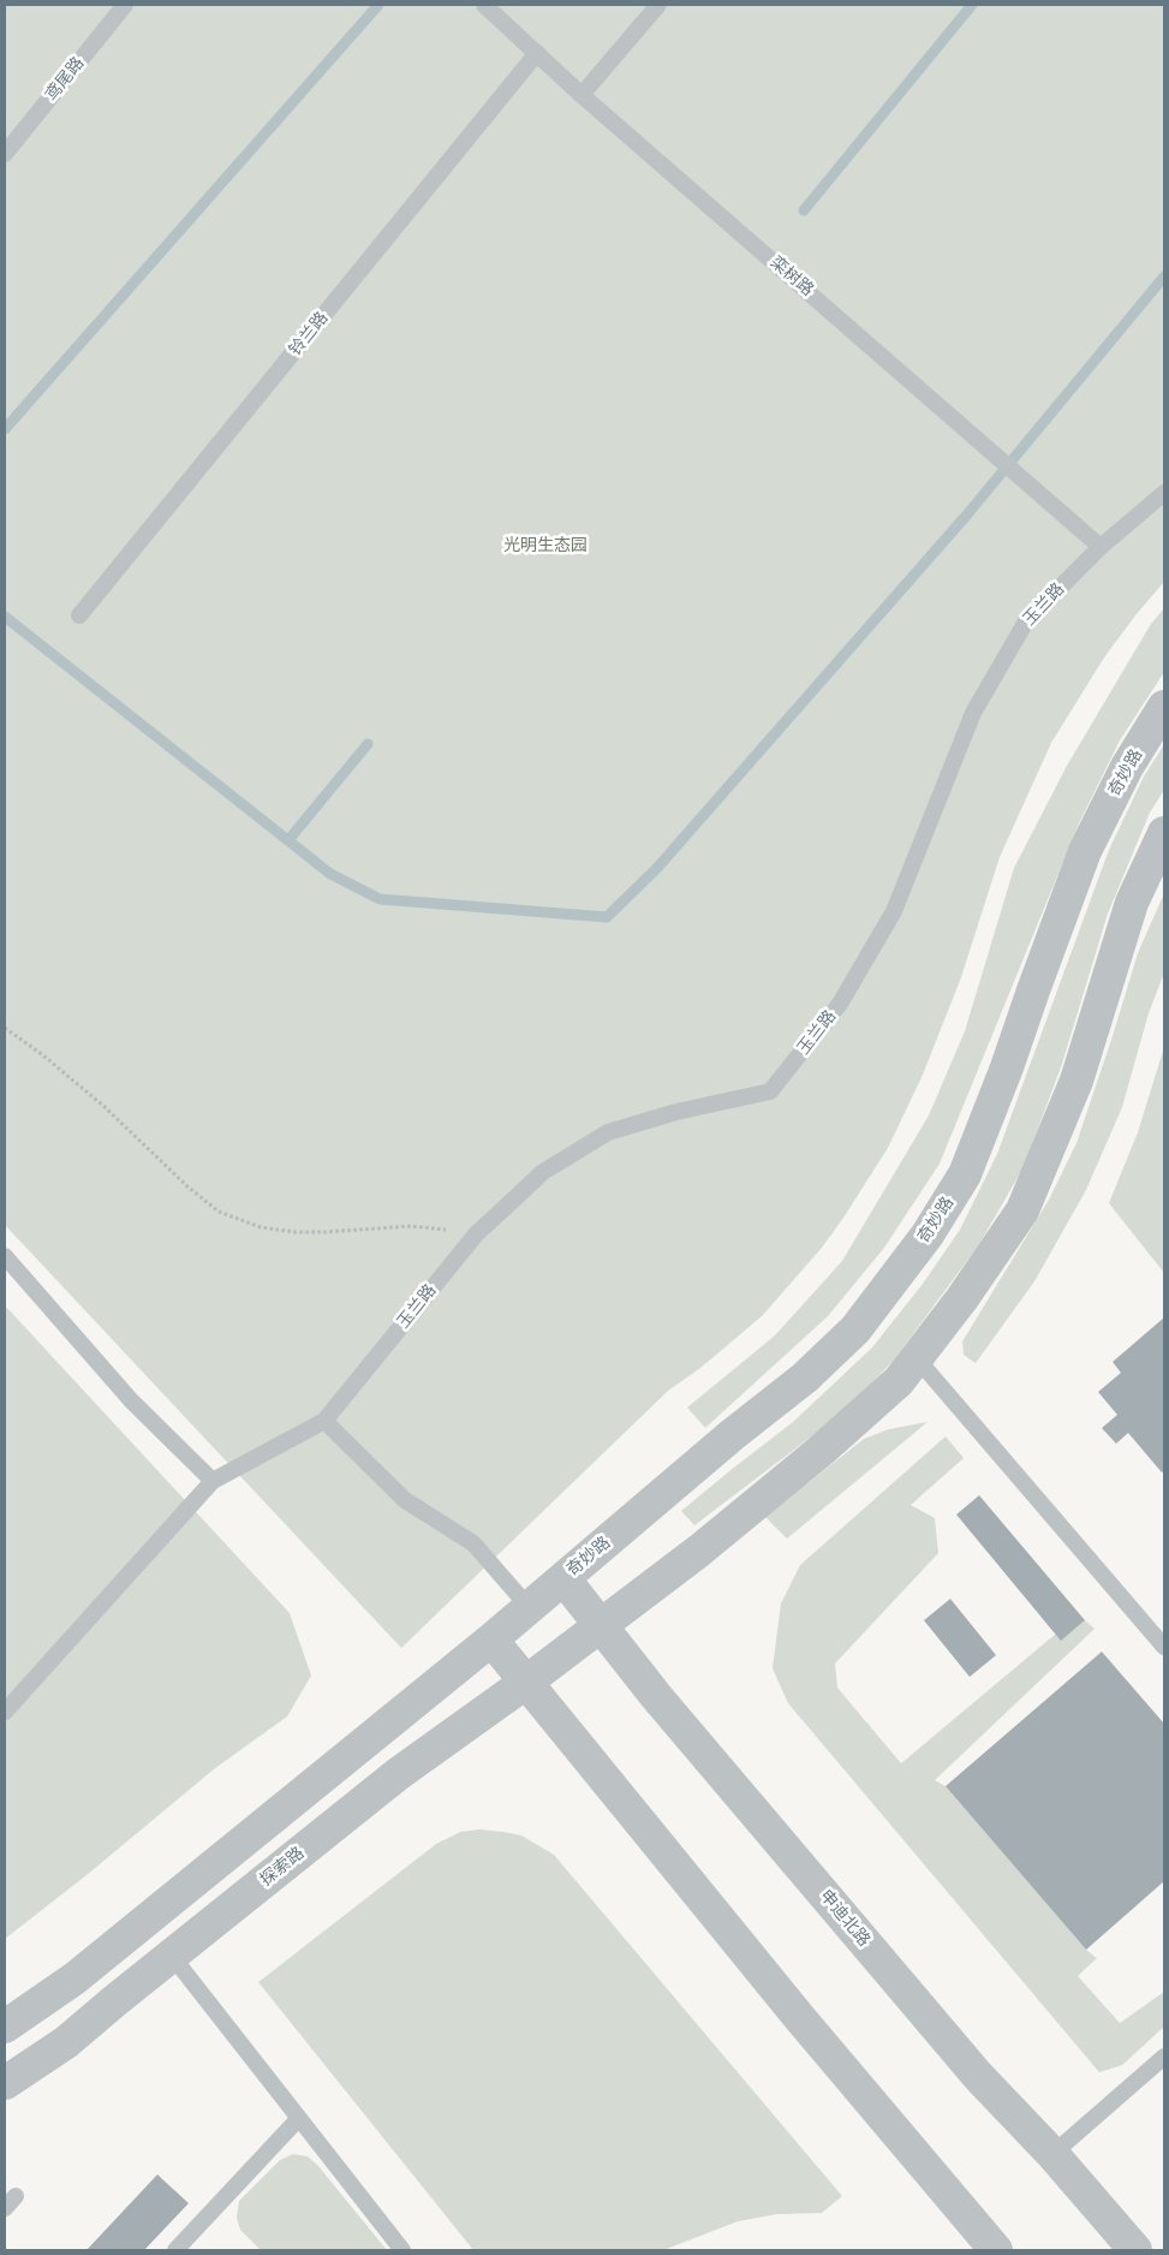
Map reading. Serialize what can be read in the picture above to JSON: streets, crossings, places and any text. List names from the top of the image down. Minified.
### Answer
{"streets":{"street":["奇妙路","探索路","申迪北路"],"lane":["鸢尾路","栾树路","铃兰路","玉兰路"]},"crossings":[["栾树路","铃兰路"],["栾树路","玉兰路"],["奇妙路","申迪北路"],["探索路","申迪北路"]],"parks":["光明生态园"]}
